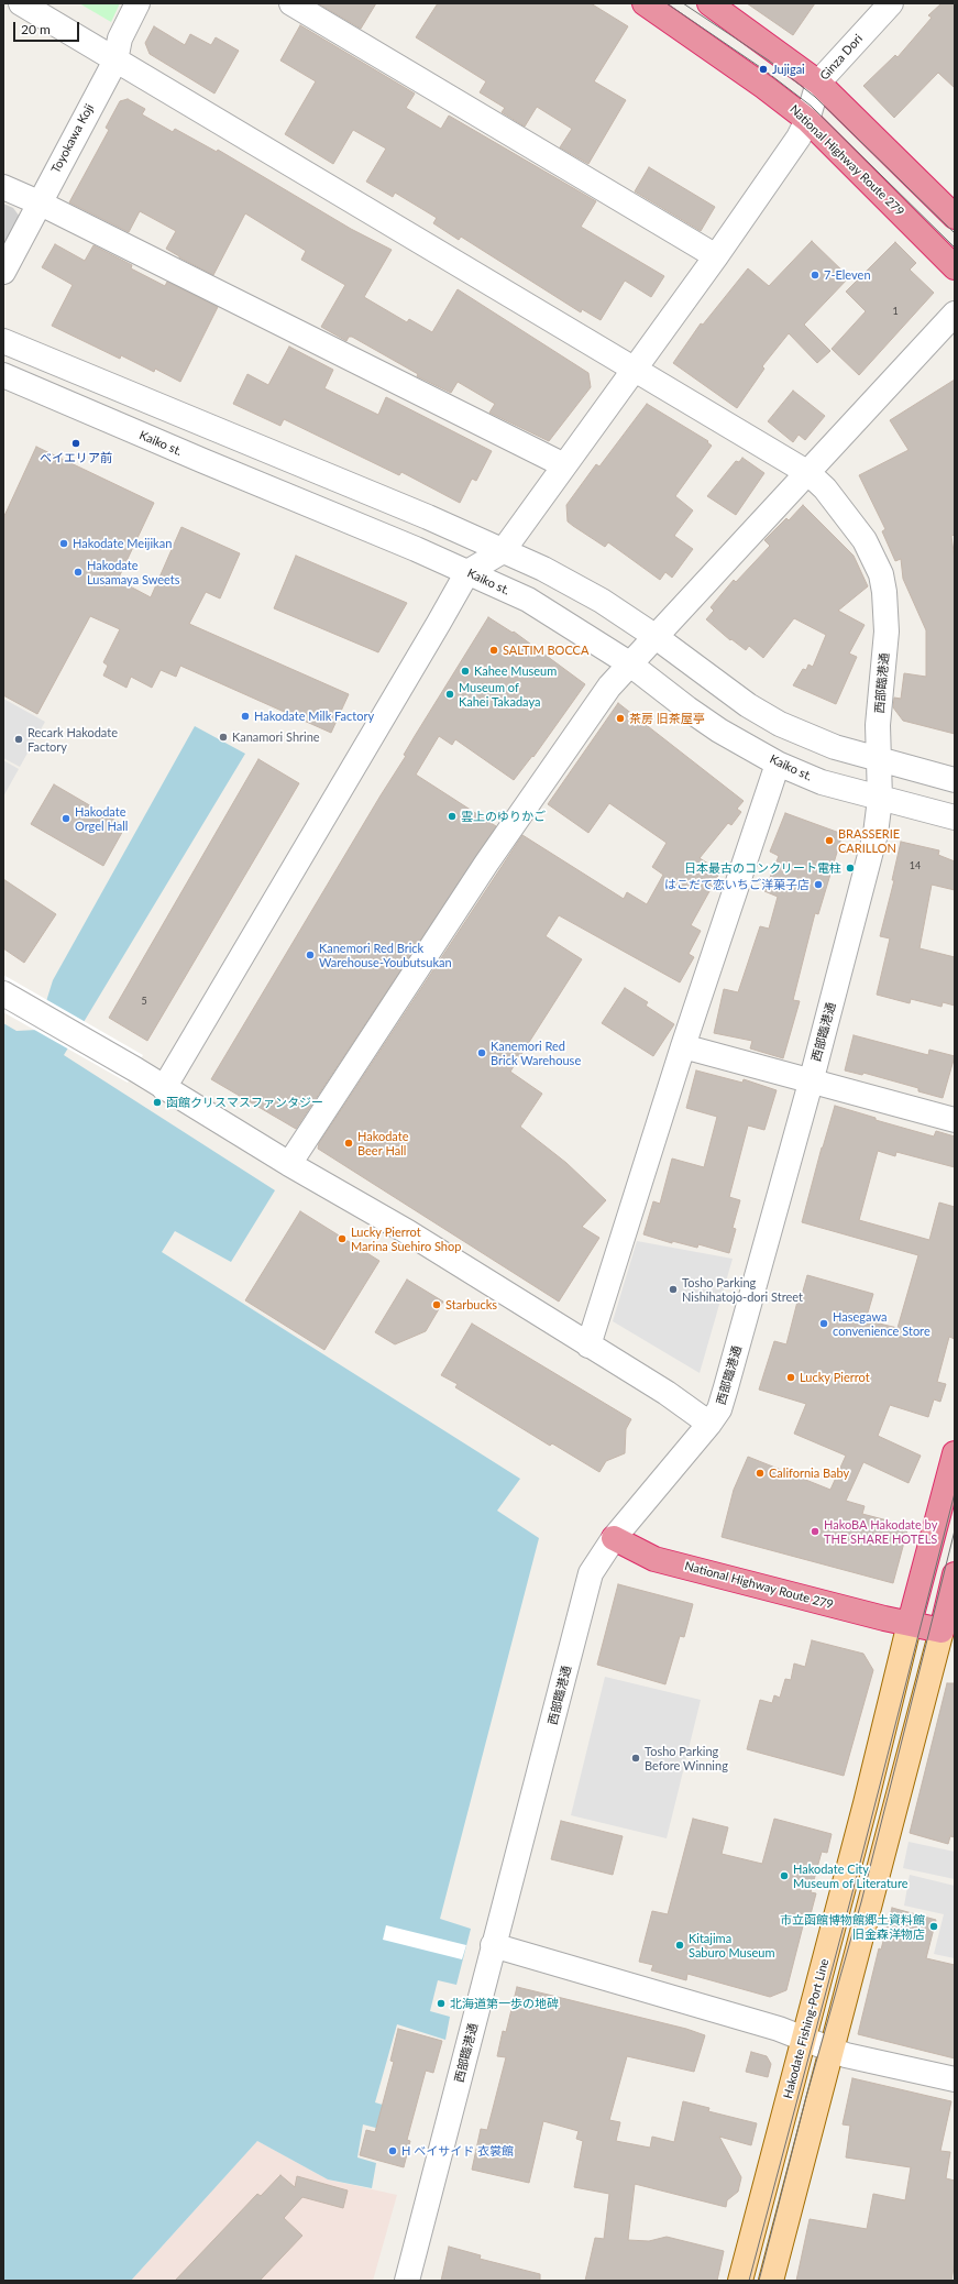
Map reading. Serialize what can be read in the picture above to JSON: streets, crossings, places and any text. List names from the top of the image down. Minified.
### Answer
{"streets":{"highway":["National Highway Route 279"],"main road":["Hakodate Fishing-Port Line"],"street":["Ginza Dori","Toyokawa Koji","Kaiko st.","西部臨港通"]},"crossings":[["Ginza Dori","National Highway Route 279"],["Ginza Dori","西部臨港通"],["Toyokawa Koji","西部臨港通"],["National Highway Route 279","西部臨港通"],["National Highway Route 279","Hakodate Fishing-Port Line"],["Kaiko st.","西部臨港通"]],"places":["Jujigai","7-Eleven","ベイエリア前","Hakodate Meijikan","Hakodate Lusamaya Sweets","SALTIM BOCCA","Kahee Museum","Museum of Kahei Takadaya","Hakodate Milk Factory","茶房 旧茶屋亭","Kanamori Shrine","Recark Hakodate Factory","雲上のゆりかご","Hakodate Orgel Hall","BRASSERIE CARILLON","日本最古のコンクリート電柱","はこだて恋いちご洋菓子店","Kanemori Red Brick Warehouse-Youbutsukan","Kanemori Red Brick Warehouse","函館クリスマスファンタジー","Hakodate Beer Hall","Lucky Pierrot Marina Suehiro Shop","Tosho Parking Nishihatojo-dori Street","Starbucks","Hasegawa convenience Store","Lucky Pierrot","California Baby","HakoBA Hakodate by THE SHARE HOTELS","Tosho Parking Before Winning","Hakodate City Museum of Literature","市立函館博物館郷土資料館 旧金森洋物店","Kitajima Saburo Museum","北海道第一歩の地碑","H ベイサイド 衣裳館"],"house_numbers":["1","14","5"],"scale_bar":"20 m"}
